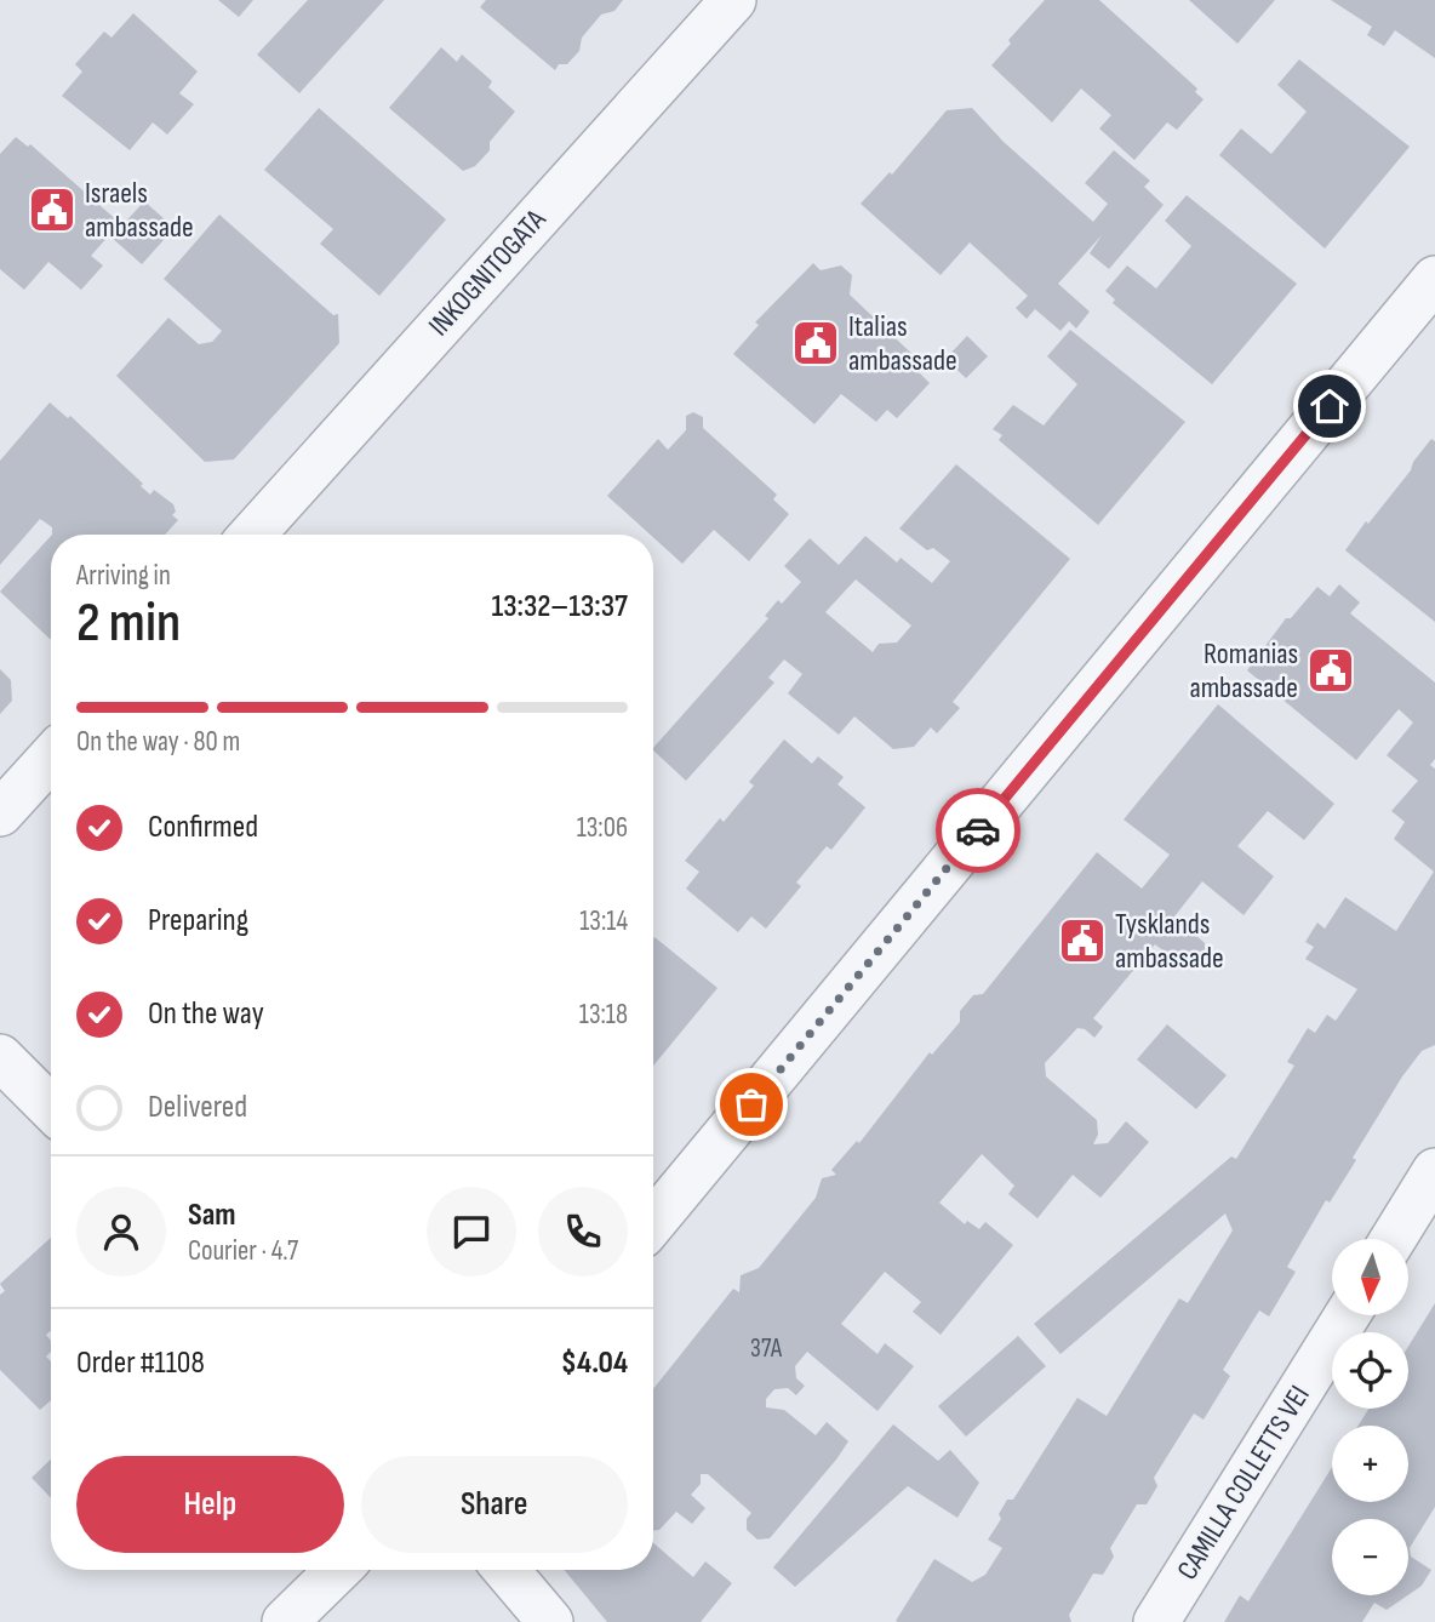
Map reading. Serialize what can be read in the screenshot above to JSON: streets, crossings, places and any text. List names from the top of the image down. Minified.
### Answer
{"streets":{"street":["INKOGNITOGATA","CAMILLA COLLETTS VEI"]},"places":{"public building":["Israels ambassade","Italias ambassade","Romanias ambassade","Tysklands ambassade"]},"house_numbers":["37A"],"north":"bottom","page":{"heading":["2 min","Arriving in","13:32–13:37"],"panel":["Sam","Courier · 4.7","Order #1108","$4.04"],"bar":"On the way · 80 m","list":[["Confirmed","13:06"],["Preparing","13:14"],["On the way","13:18"],"Delivered"],"map_buttons":["+","−"],"buttons":["Help","Share"]}}
